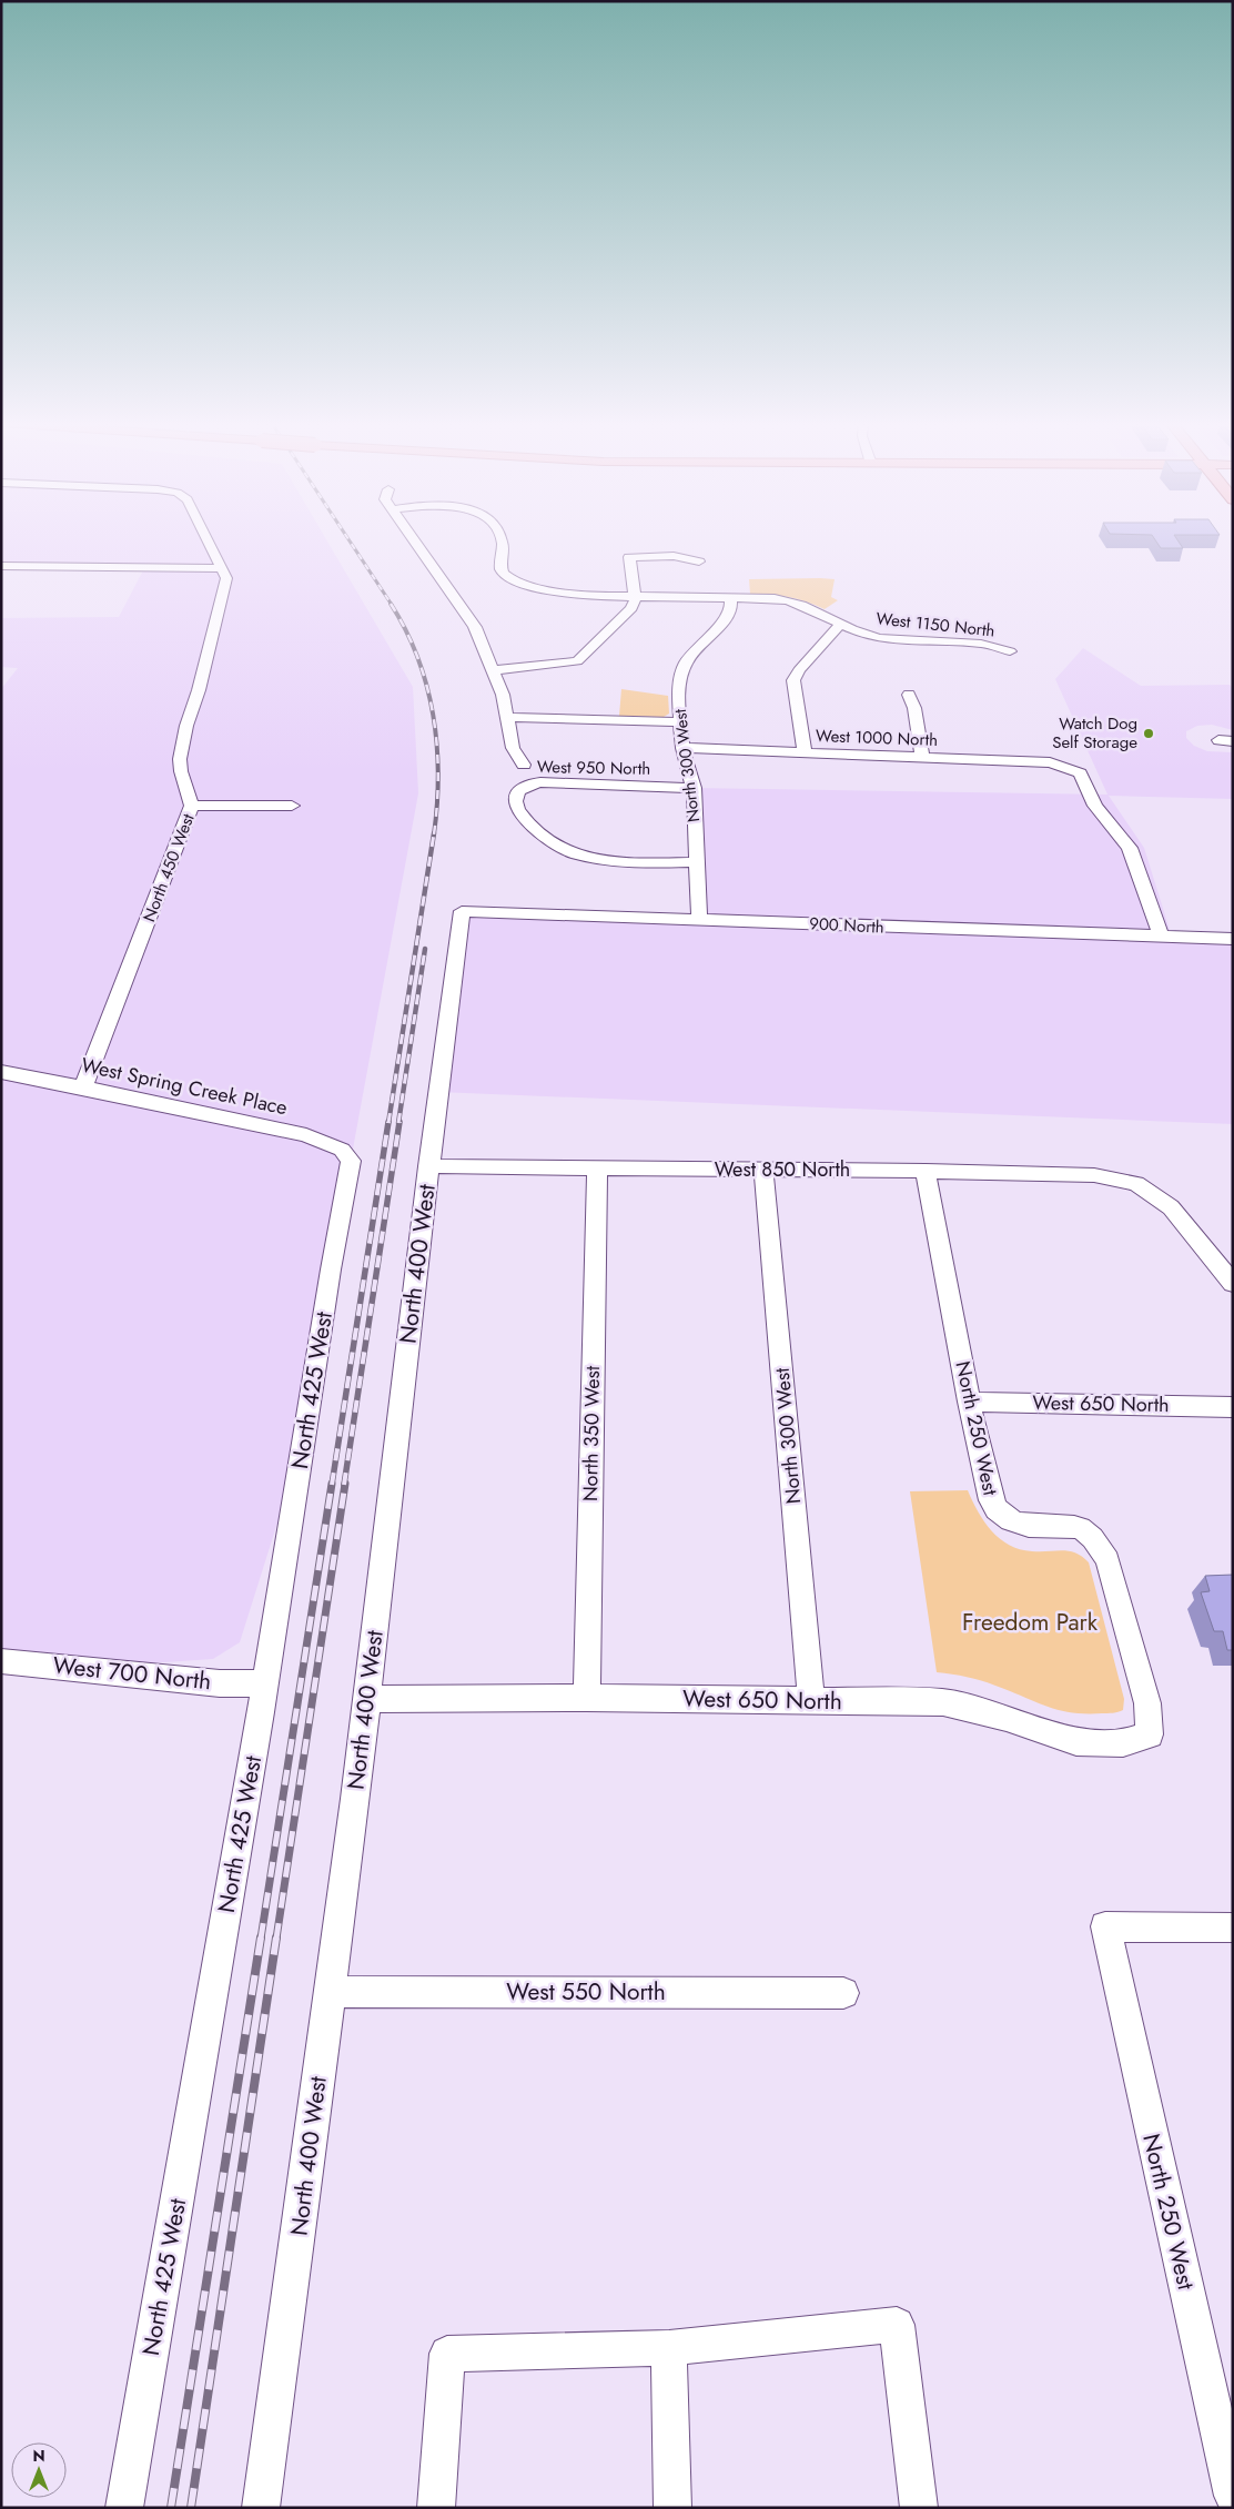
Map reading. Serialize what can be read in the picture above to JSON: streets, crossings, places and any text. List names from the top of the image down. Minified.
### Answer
{"streets":{"street":["West 1150 North","West 1000 North","North 300 West","West 950 North","North 450 West","900 North","West Spring Creek Place","West 850 North","North 400 West","North 425 West","West 650 North","North 250 West","North 350 West","West 700 North","West 550 North"]},"crossings":[["West 1150 North","North 300 West"],["West 1000 North","North 300 West"],["West 1000 North","900 North"],["North 300 West","West 950 North"],["North 300 West","900 North"],["North 300 West","West 850 North"],["North 300 West","West 650 North"],["North 450 West","West Spring Creek Place"],["900 North","North 400 West"],["West Spring Creek Place","North 425 West"],["West 850 North","North 400 West"],["West 850 North","North 250 West"],["West 850 North","North 350 West"],["North 400 West","West 650 North"],["North 400 West","West 550 North"],["North 425 West","West 700 North"],["West 650 North","North 250 West"],["West 650 North","North 350 West"]],"parks":["Freedom Park"],"places":["Watch Dog Self Storage"],"north":"top"}
